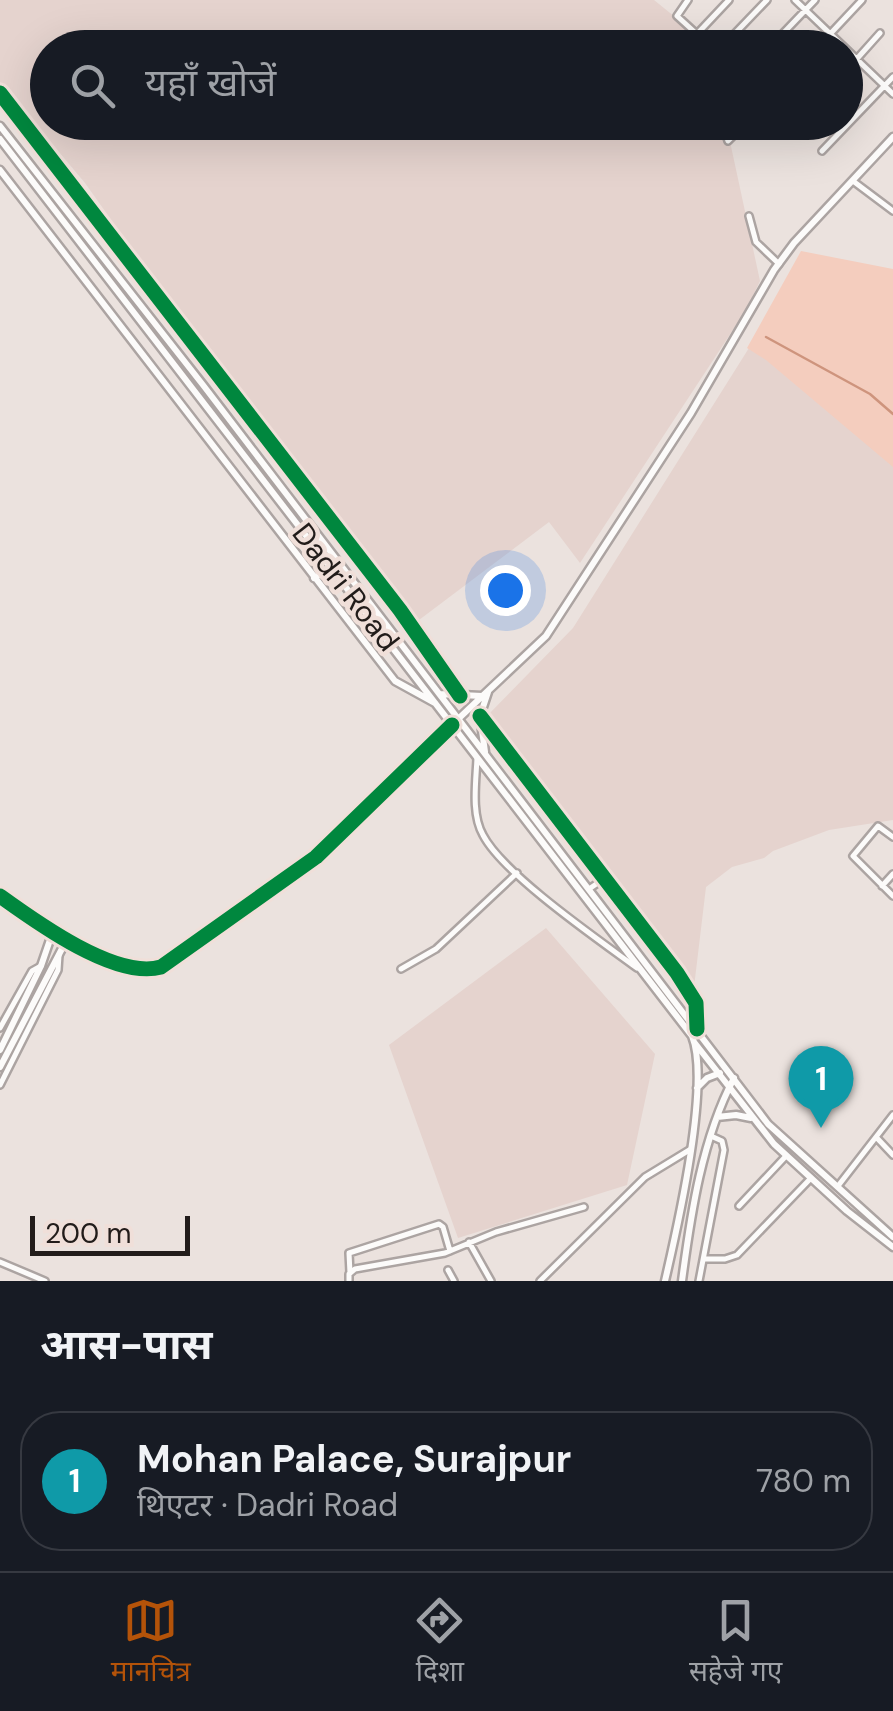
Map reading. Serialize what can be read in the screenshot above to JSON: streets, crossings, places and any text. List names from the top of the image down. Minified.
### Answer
{"streets":{"main road":["Dadri Road"]},"scale_bar":"200 m","page":{"search":"यहाँ खोजें","pins":"1","scale":"200 m","heading":"आस-पास","list":[{"mark":"1","name":"Mohan Palace, Surajpur","note":"थिएटर · Dadri Road","value":"780 m"}],"nav":["मानचित्र","दिशा","सहेजे गए"]}}
